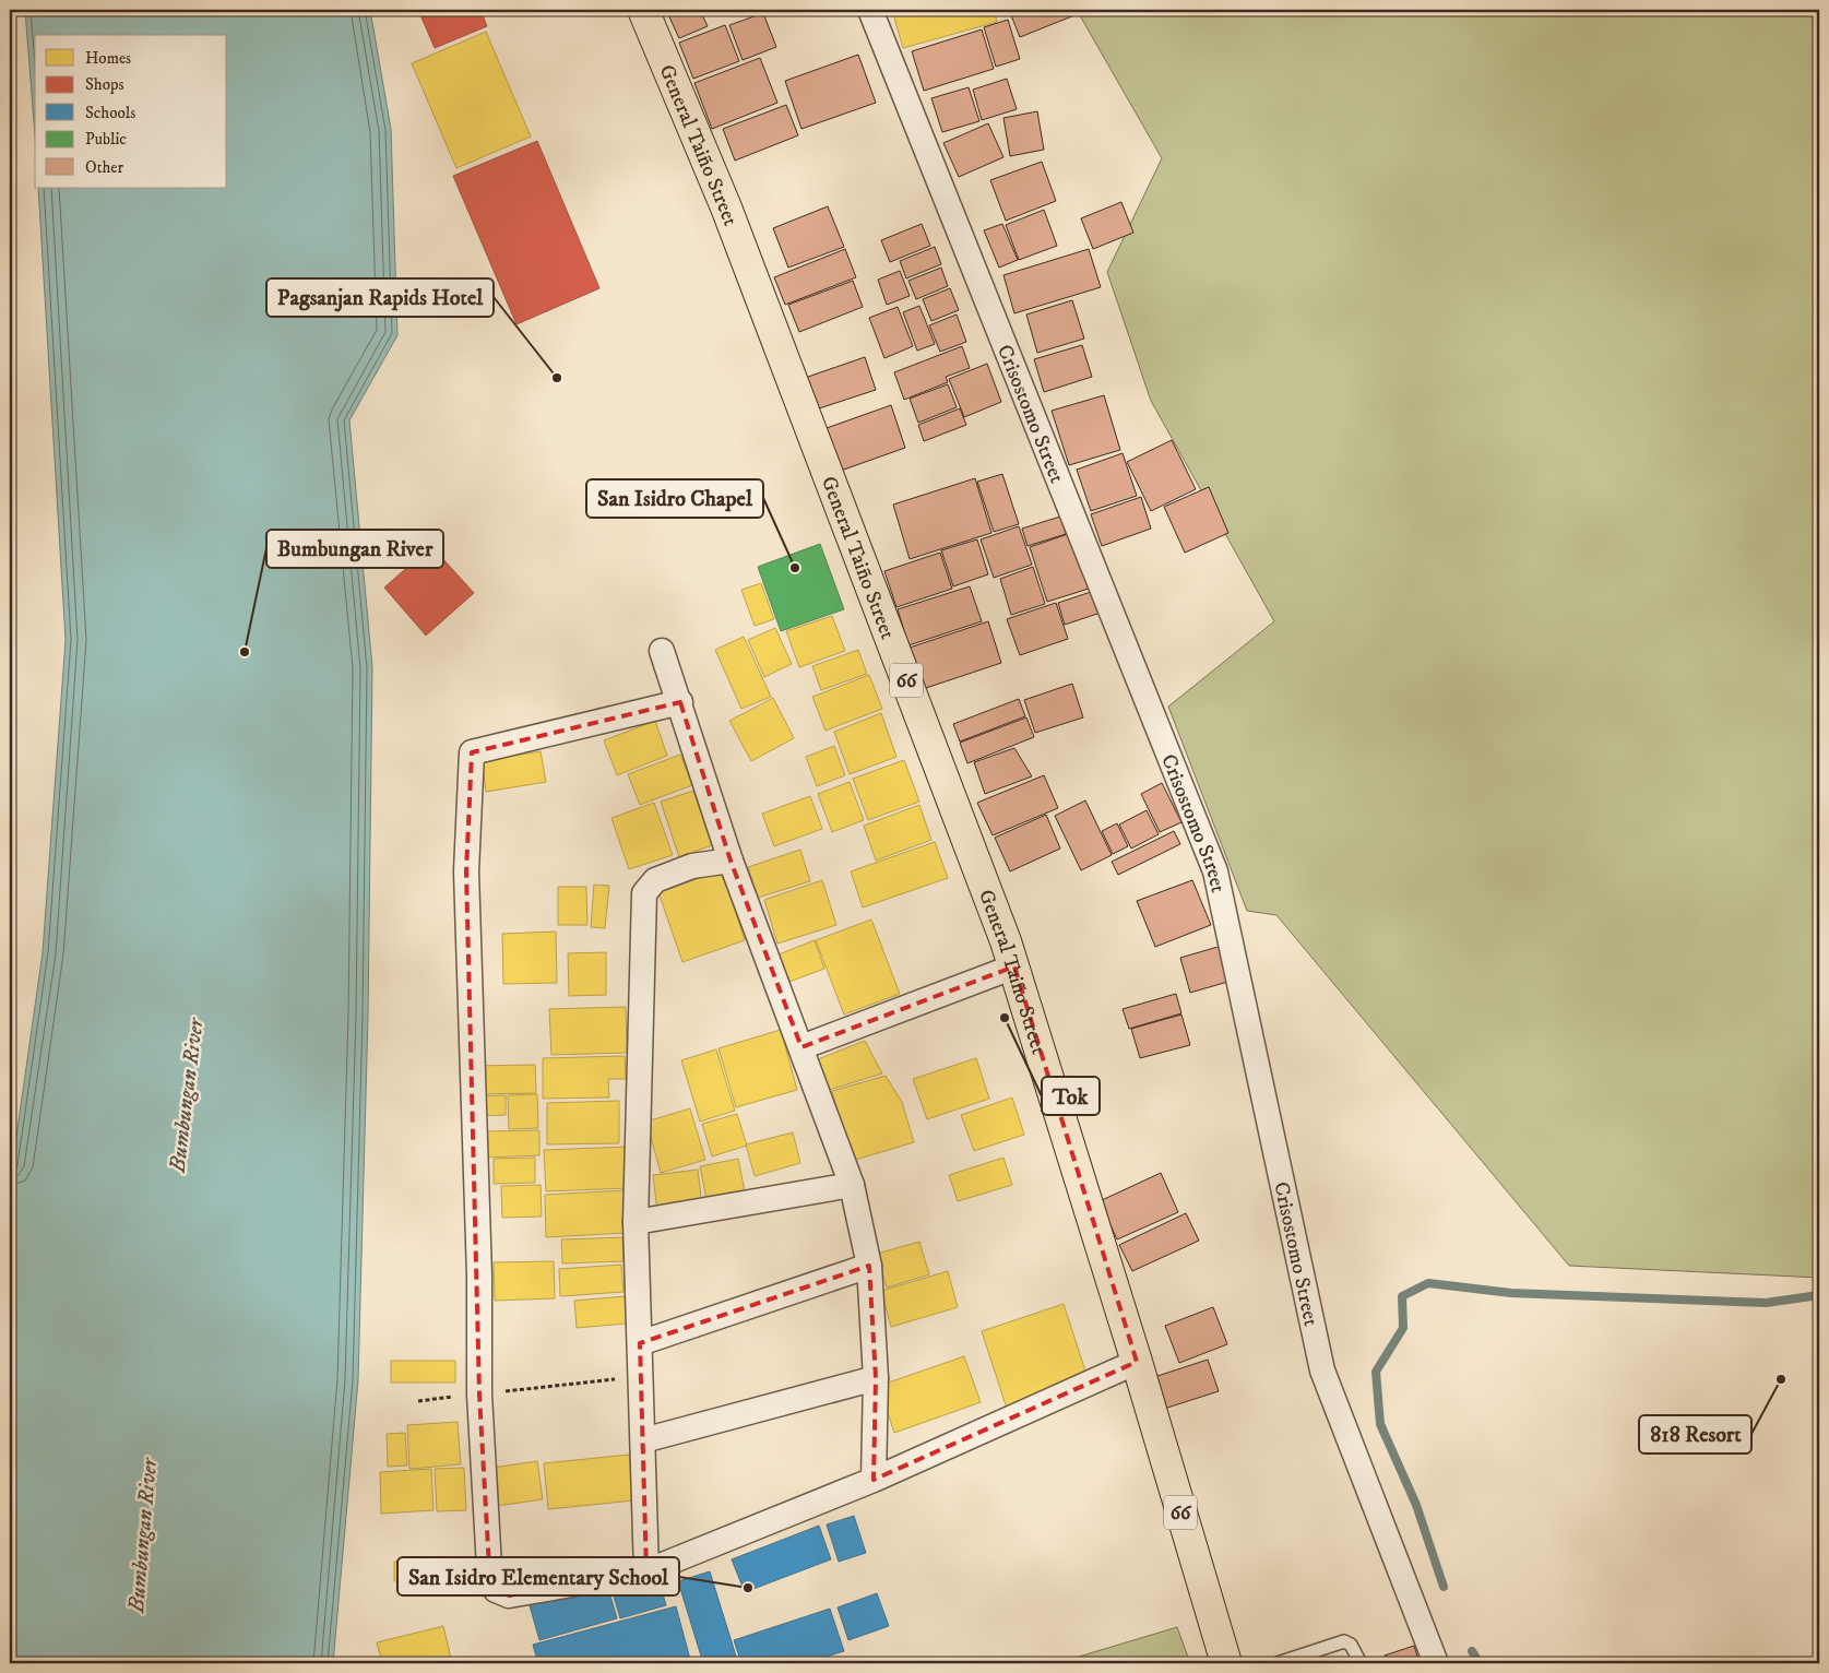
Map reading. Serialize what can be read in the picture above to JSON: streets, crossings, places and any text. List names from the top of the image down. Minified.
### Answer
{"streets":{"main road":["General Taiño Street","66"],"street":["Crisostomo Street"]},"crossings":[["General Taiño Street","66"]],"water":["Bumbungan River"],"places":["Pagsanjan Rapids Hotel","San Isidro Chapel","Bumbungan River","Tok","818 Resort","San Isidro Elementary School"],"legend":["Homes","Shops","Schools","Public","Other"]}
